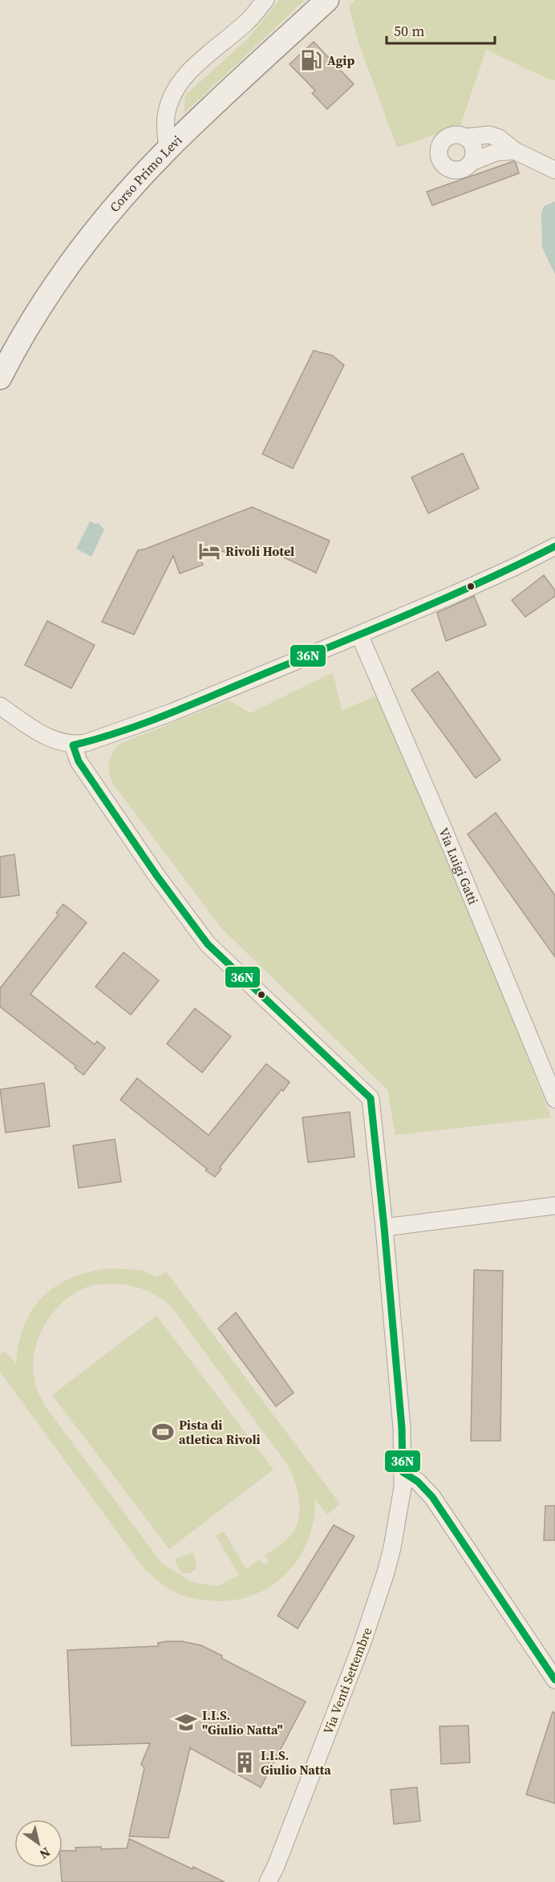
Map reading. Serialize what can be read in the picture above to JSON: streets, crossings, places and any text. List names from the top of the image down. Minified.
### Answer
{"streets":{"main road":["Corso Primo Levi"],"street":["Via Luigi Gatti","Via Venti Settembre"]},"places":{"fuel station":["Agip"],"hotel":["Rivoli Hotel"],"sports":["Pista di atletica Rivoli"],"school or university":["I.I.S. \"Giulio Natta\""],"building":["I.I.S. Giulio Natta"]},"lines":["transit line 36N"],"scale_bar":"50 m","north":"bottom right"}
